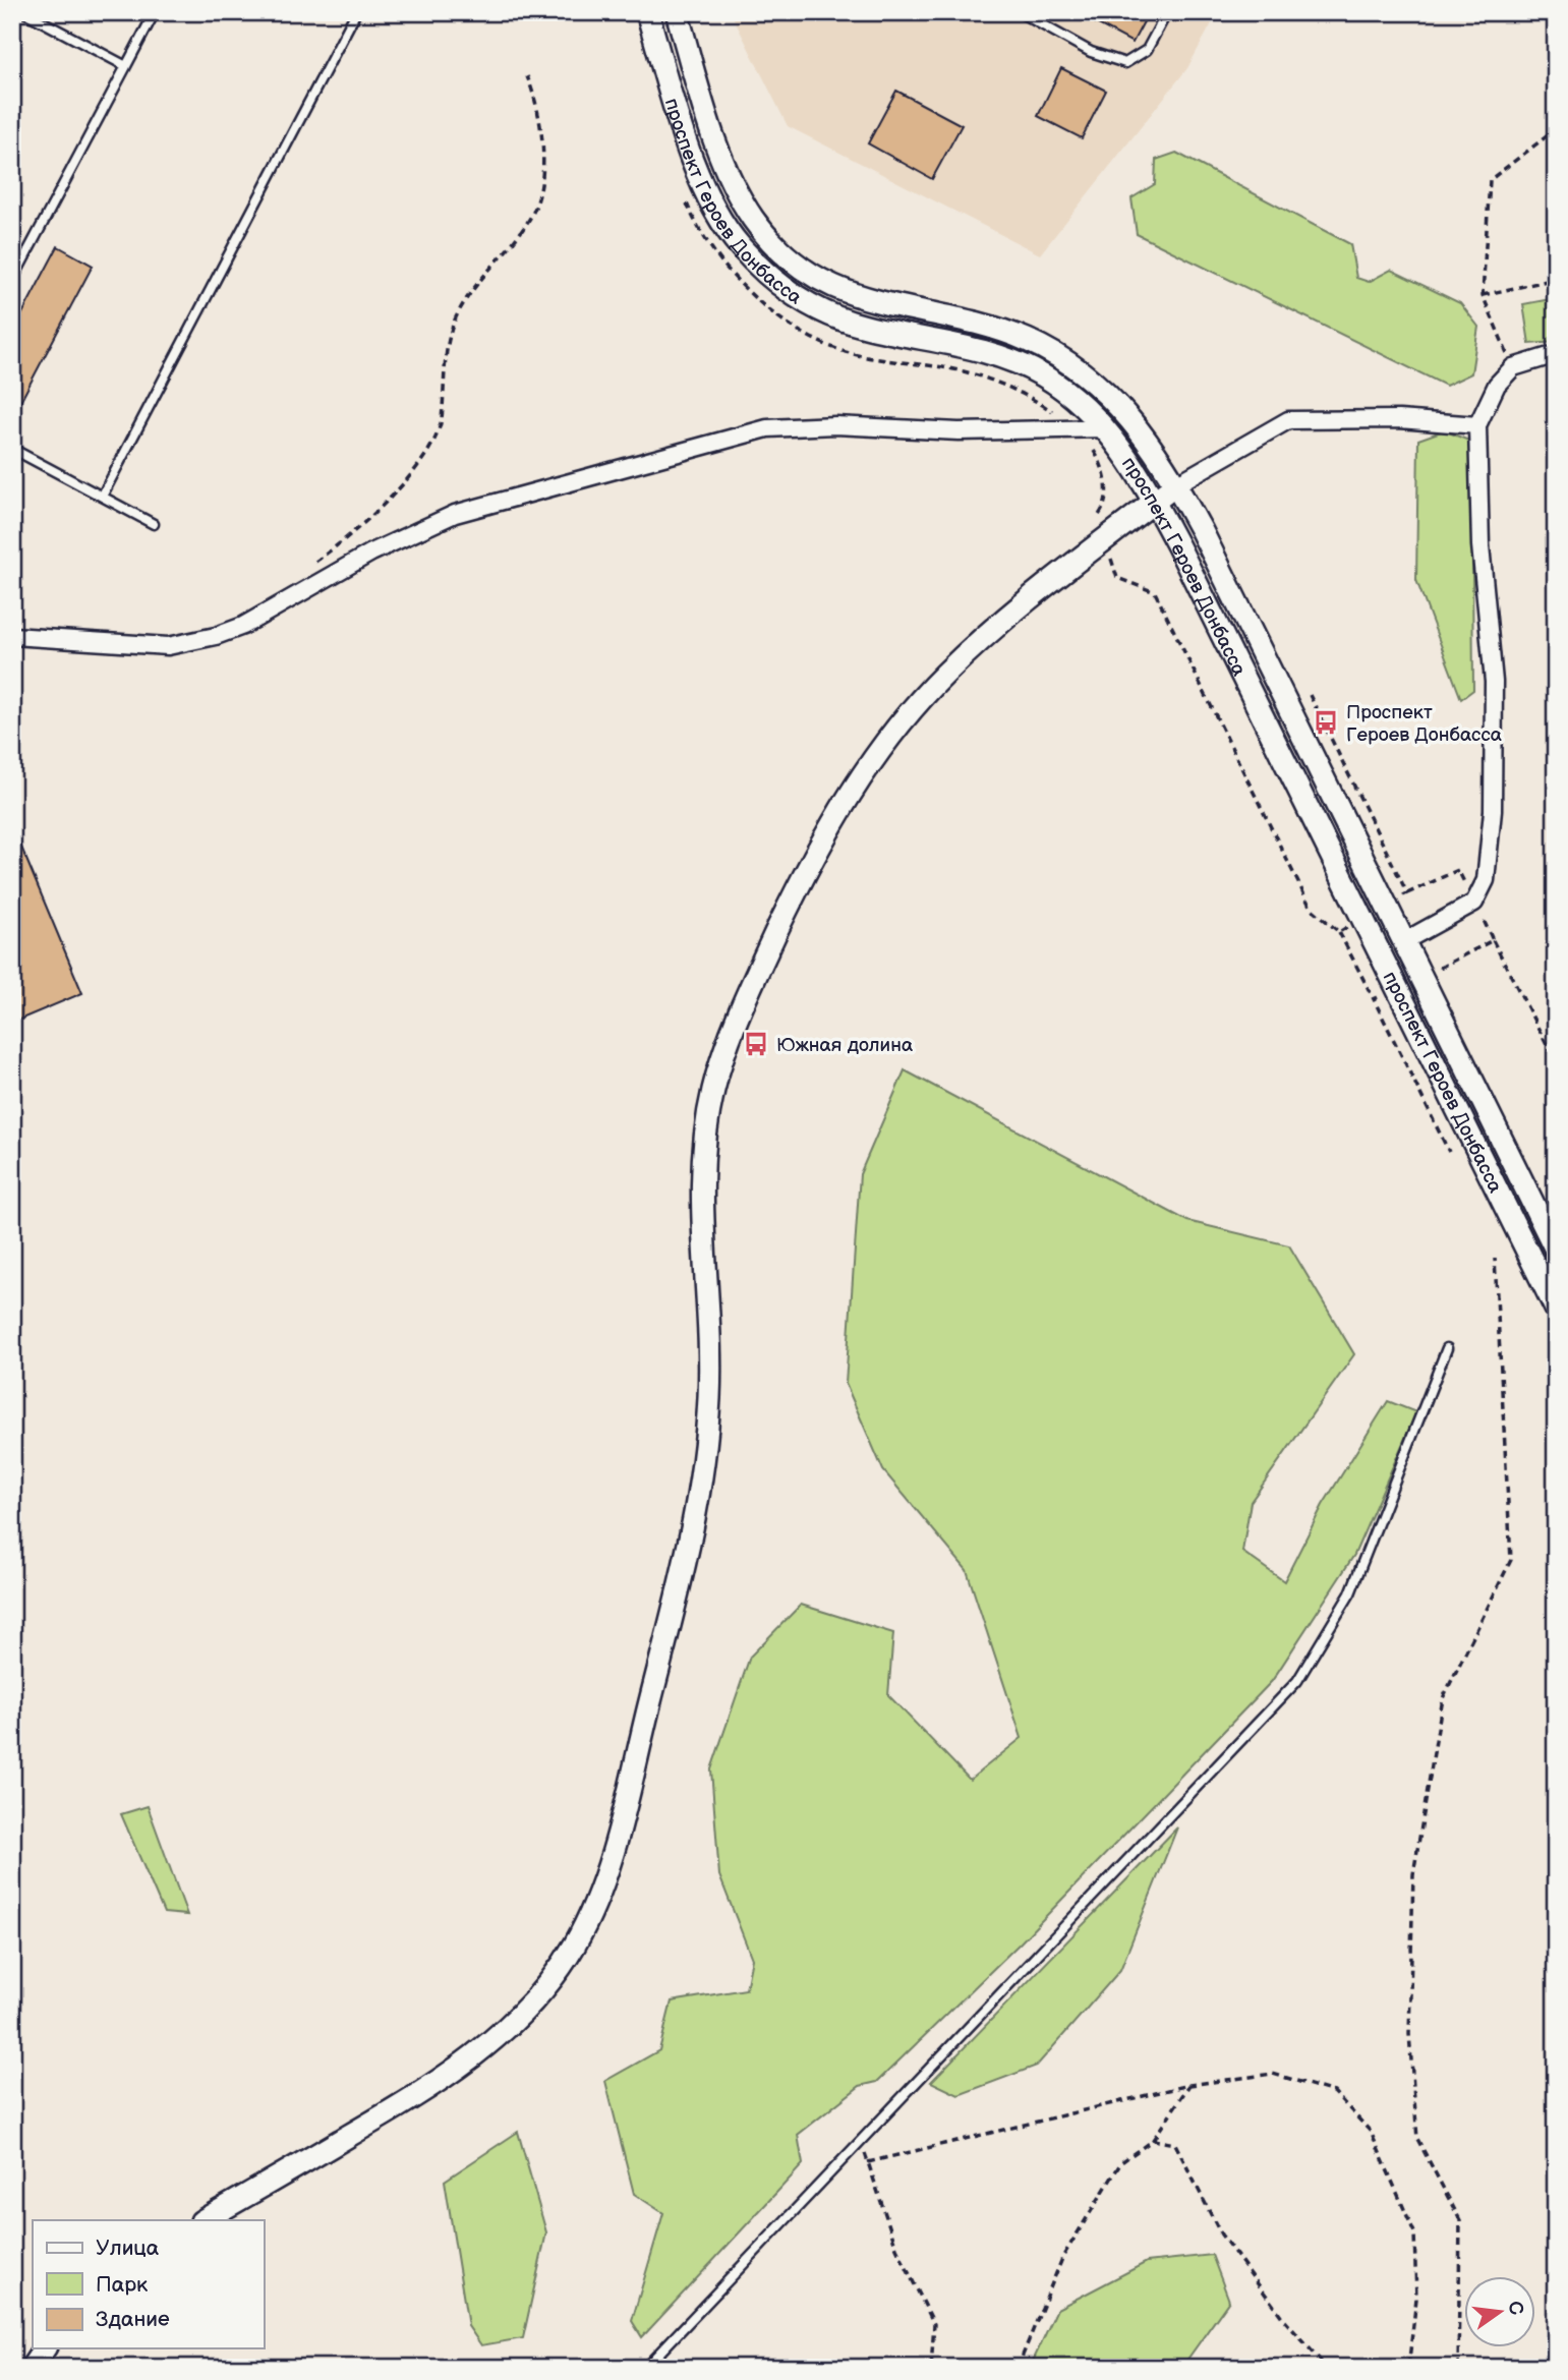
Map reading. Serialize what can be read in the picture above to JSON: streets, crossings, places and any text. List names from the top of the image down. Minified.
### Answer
{"streets":{"street":["проспект Героев Донбасса"]},"places":{"bus stop":["Проспект Героев Донбасса","Южная долина"]},"legend":["Улица","Парк","Здание"],"north":"right"}
